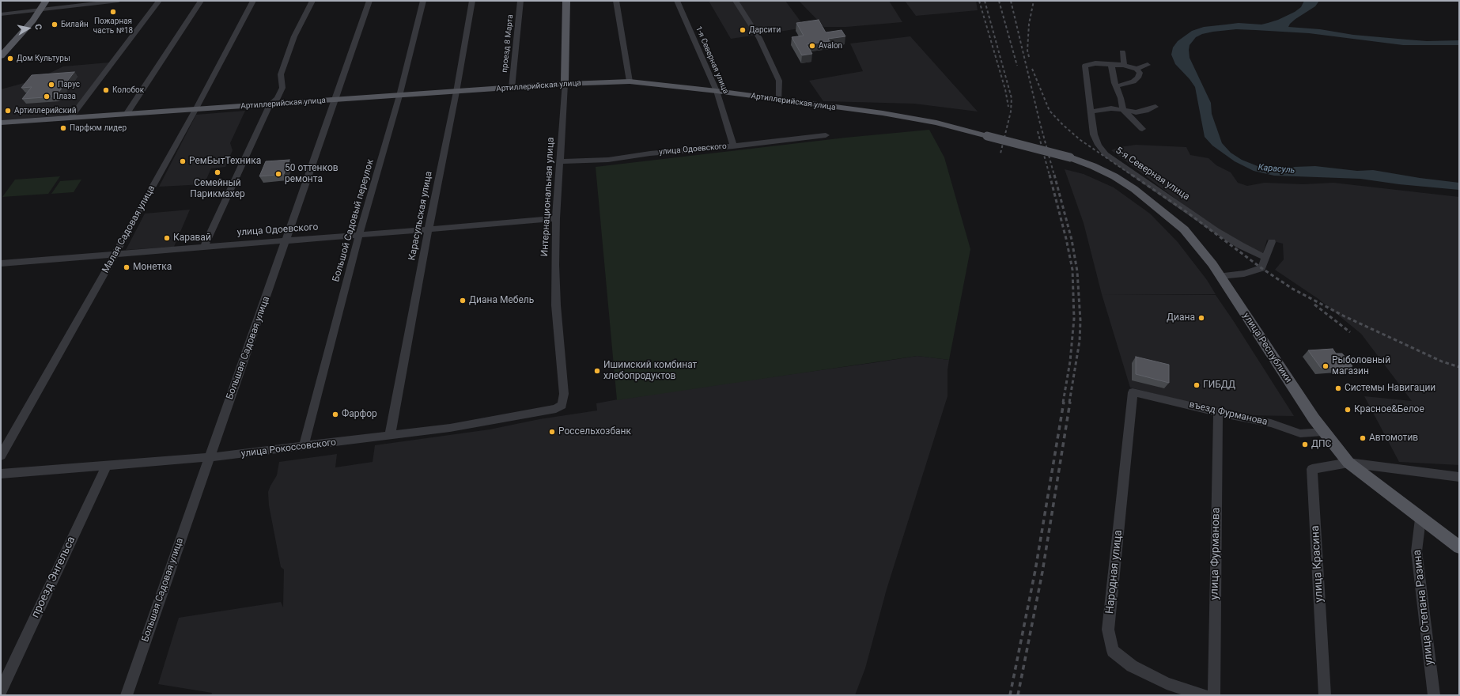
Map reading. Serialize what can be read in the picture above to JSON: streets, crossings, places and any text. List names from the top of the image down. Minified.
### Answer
{"streets":{"main road":["Артиллерийская улица","Интернациональная улица","улица Республики"],"street":["проезд 8 Марта","1-я Северная улица","улица Одоевского","5-я Северная улица","Карасульская улица","Большой Садовый переулок","Малая Садовая улица","Большая Садовая улица","въезд Фурманова","улица Рокоссовского","улица Фурманова","улица Красина","Народная улица","проезд Энгельса","улица Степана Разина"]},"crossings":[["проезд 8 Марта","Артиллерийская улица"],["1-я Северная улица","Артиллерийская улица"],["1-я Северная улица","улица Одоевского"],["Артиллерийская улица","Интернациональная улица"],["Артиллерийская улица","Карасульская улица"],["Артиллерийская улица","Большой Садовый переулок"],["Артиллерийская улица","Малая Садовая улица"],["Артиллерийская улица","Большая Садовая улица"],["Артиллерийская улица","улица Республики"],["улица Одоевского","Интернациональная улица"],["улица Одоевского","Карасульская улица"],["улица Одоевского","Большой Садовый переулок"],["улица Одоевского","Малая Садовая улица"],["улица Одоевского","Большая Садовая улица"],["Интернациональная улица","улица Рокоссовского"],["Карасульская улица","улица Рокоссовского"],["Большой Садовый переулок","улица Рокоссовского"],["Большая Садовая улица","улица Рокоссовского"],["улица Республики","въезд Фурманова"],["улица Республики","улица Красина"],["улица Республики","улица Степана Разина"],["въезд Фурманова","улица Фурманова"],["въезд Фурманова","Народная улица"],["улица Рокоссовского","проезд Энгельса"]],"water":["Карасуль"],"places":["Пожарная часть №18","Билайн","Дарсити","Avalon","Дом Культуры","Парус","Колобок","Плаза","Артиллерийский","Парфюм лидер","РемБытТехника","Семейный Парикмахер","50 оттенков ремонта","Каравай","Монетка","Диана Мебель","Диана","Рыболовный магазин","Ишимский комбинат хлебопродуктов","ГИБДД","Системы Навигации","Красное&Белое","Фарфор","Россельхозбанк","Автомотив","ДПС"],"north":"right"}
